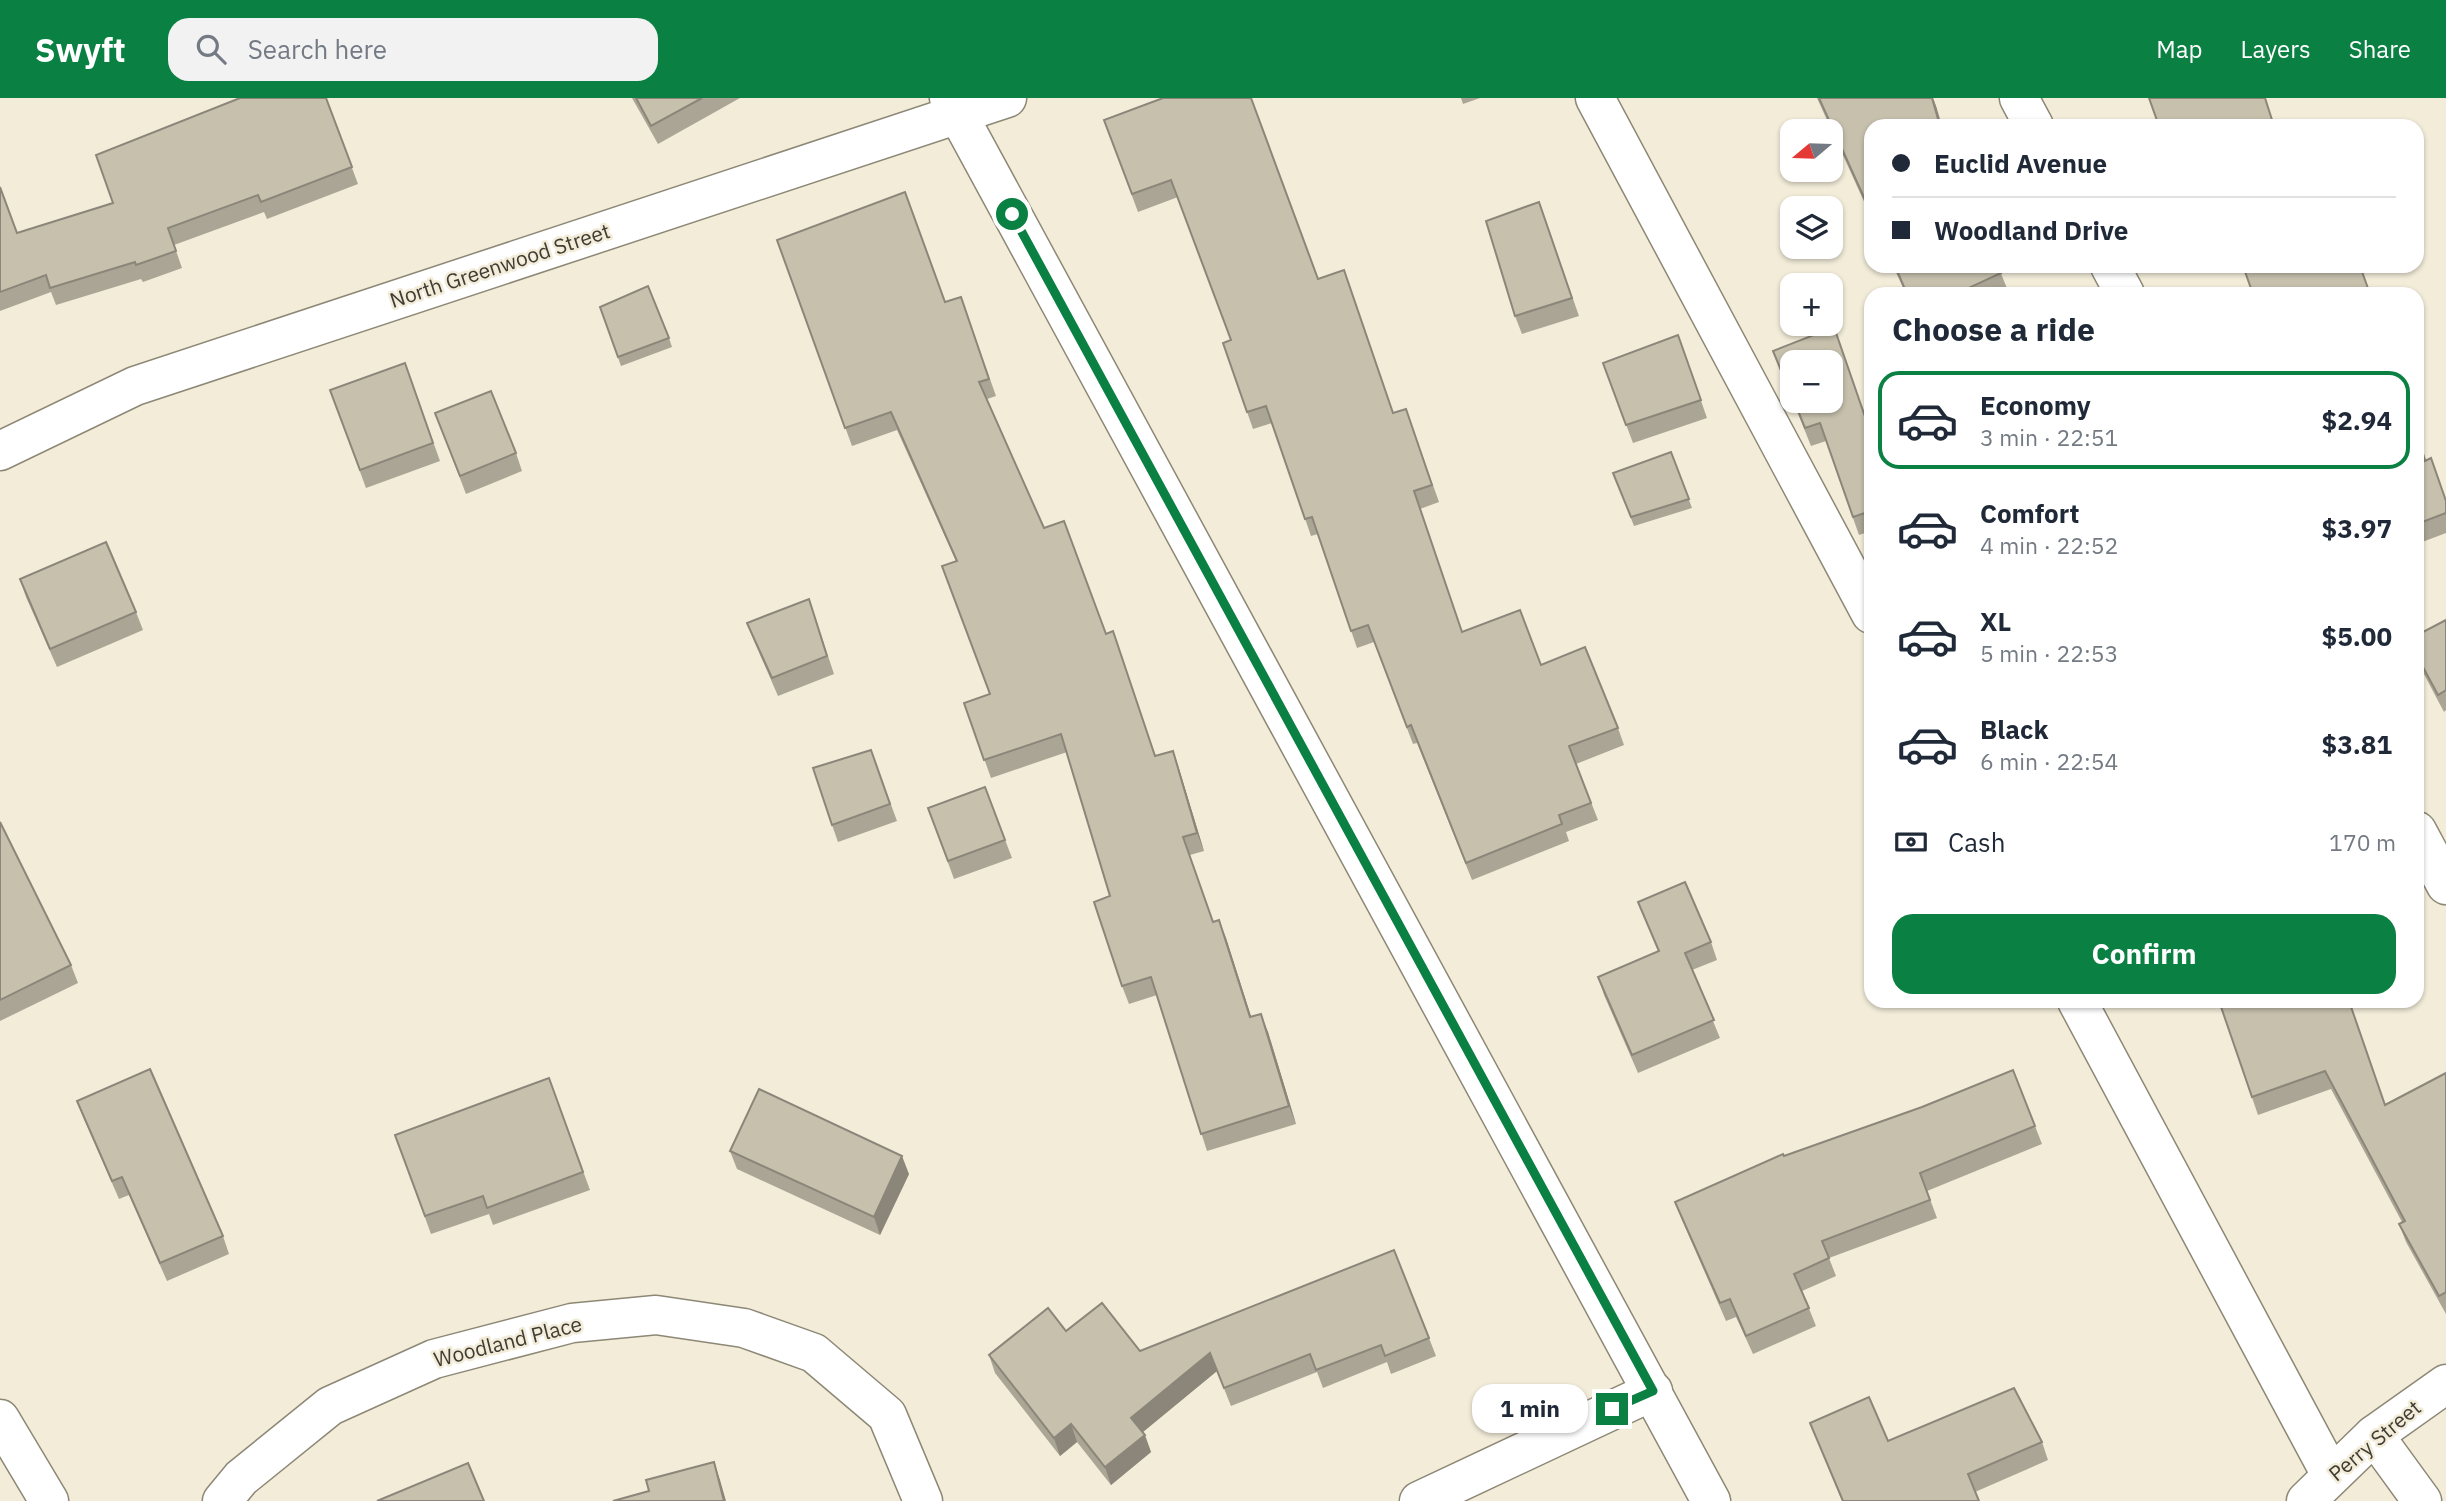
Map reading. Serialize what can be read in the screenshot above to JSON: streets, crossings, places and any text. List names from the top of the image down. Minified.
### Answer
{"streets":{"street":["North Greenwood Street","Woodland Place","Perry Street"]},"north":"left","page":{"header":"Swyft","search":"Search here","nav":["Map","Layers","Share"],"map_buttons":["+","−"],"banner":["Euclid Avenue","Woodland Drive"],"heading":"Choose a ride","list":[{"name":"Economy","note":"3 min · 22:51","value":"$2.94"},{"name":"Comfort","note":"4 min · 22:52","value":"$3.97"},{"name":"XL","note":"5 min · 22:53","value":"$5.00"},{"name":"Black","note":"6 min · 22:54","value":"$3.81"}],"pay":["Cash","170 m"],"buttons":"Confirm","bubble":"1 min"}}
